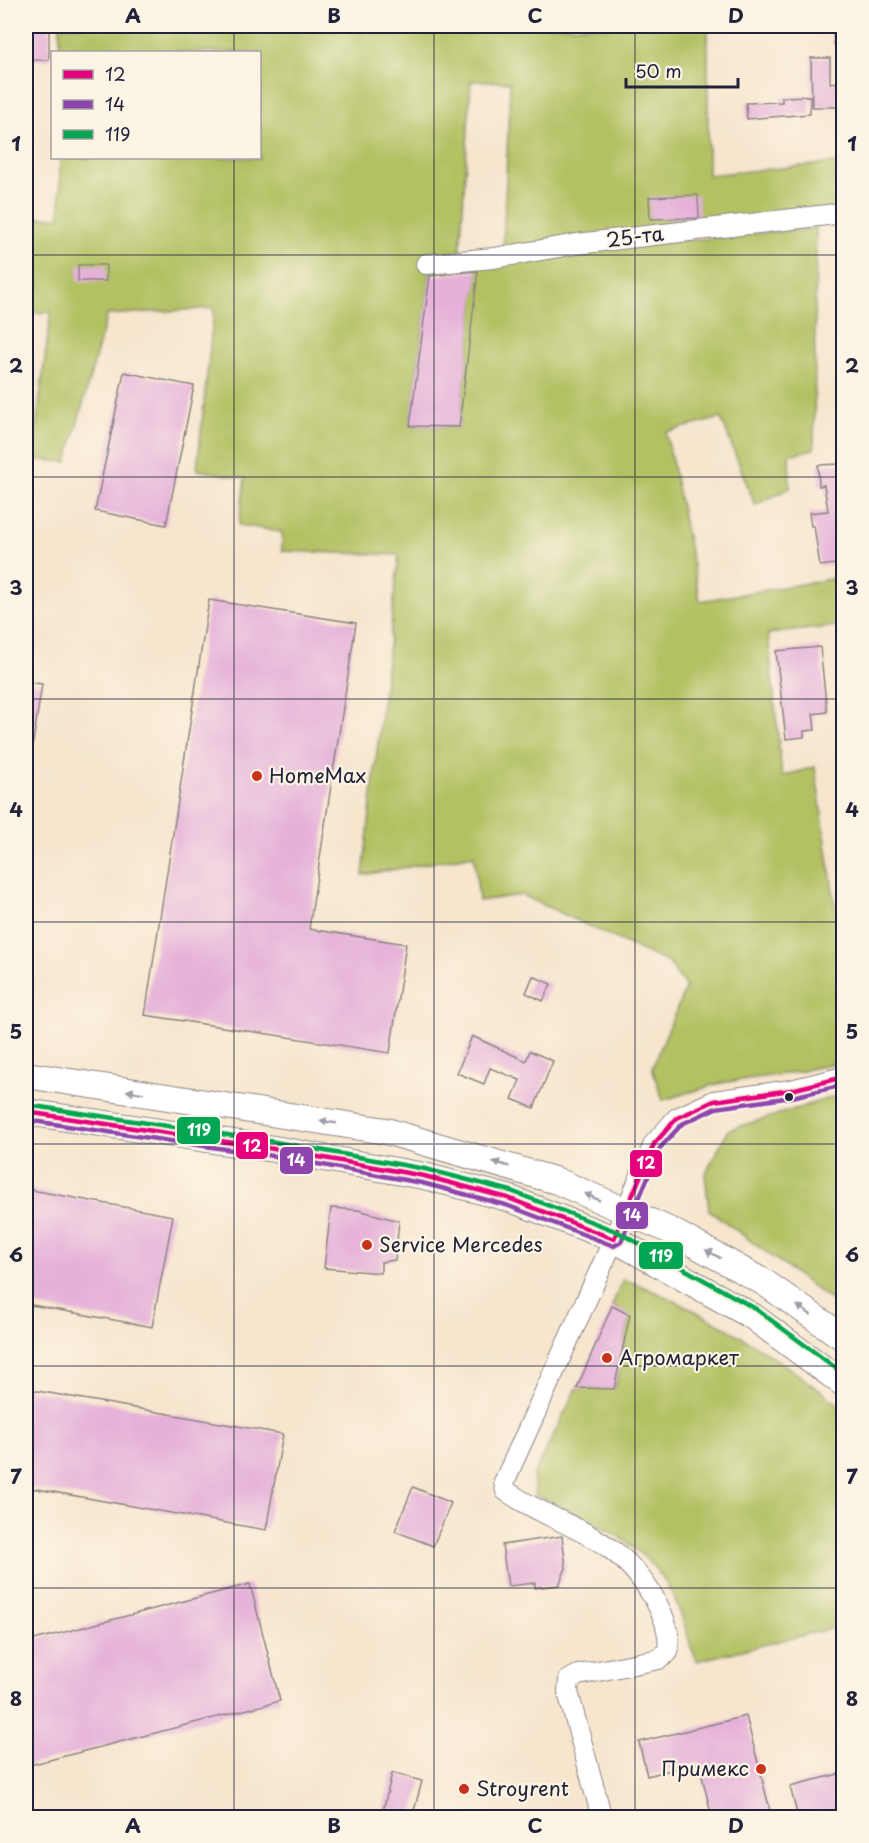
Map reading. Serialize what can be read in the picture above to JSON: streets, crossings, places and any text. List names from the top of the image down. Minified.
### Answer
{"streets":{"street":["25-та"]},"places":["HomeMax","Service Mercedes","Агромаркет","Примекс","Stroyrent"],"lines":["transit line 12","transit line 14","transit line 119"],"legend":["12","14","119"],"scale_bar":"50 m","grid":{"columns":["A","B","C","D"],"rows":["1","2","3","4","5","6","7","8"]}}
